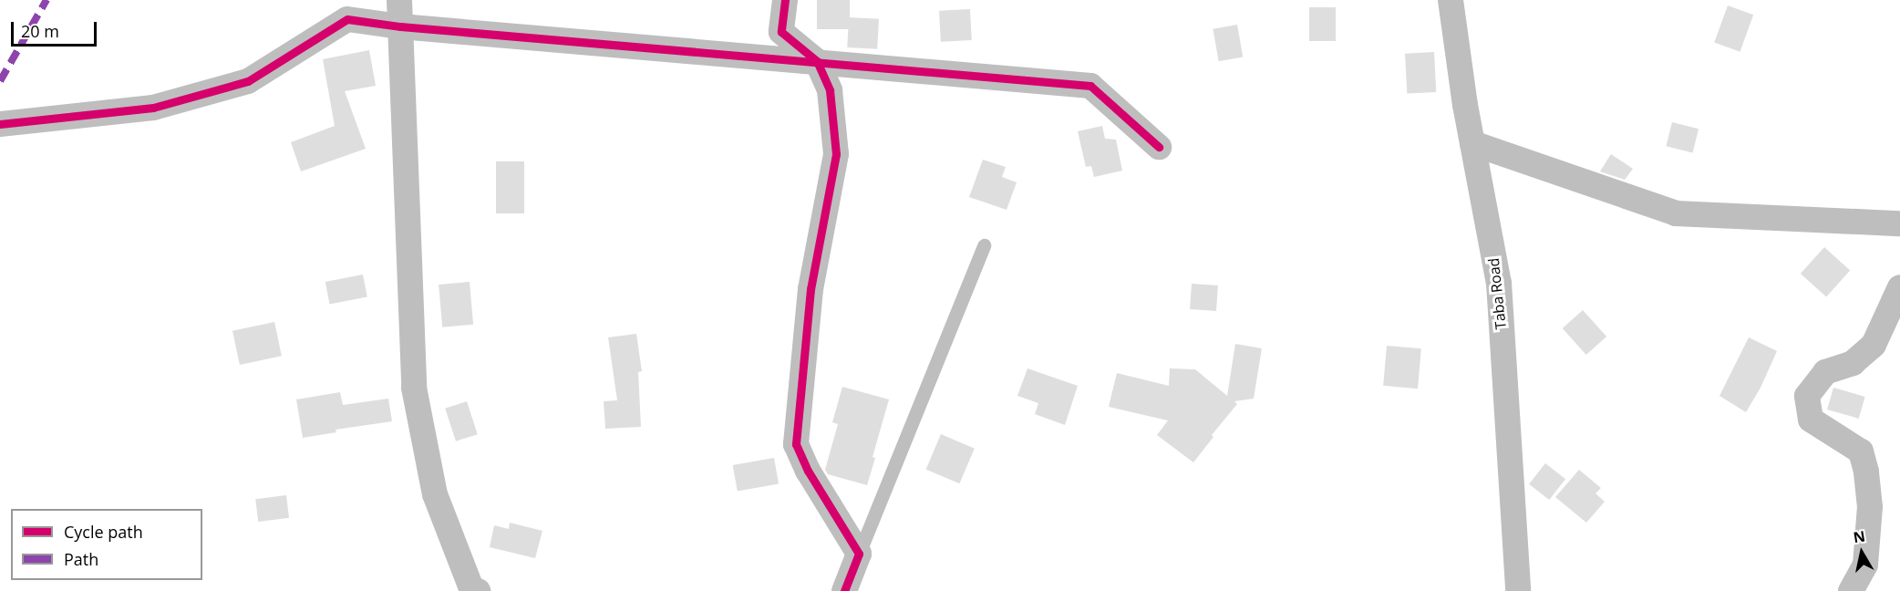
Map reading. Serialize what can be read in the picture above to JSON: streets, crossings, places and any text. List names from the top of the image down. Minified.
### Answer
{"streets":{"street":["Taba Road"]},"legend":["Cycle path","Path"],"scale_bar":"20 m","north":"top"}
